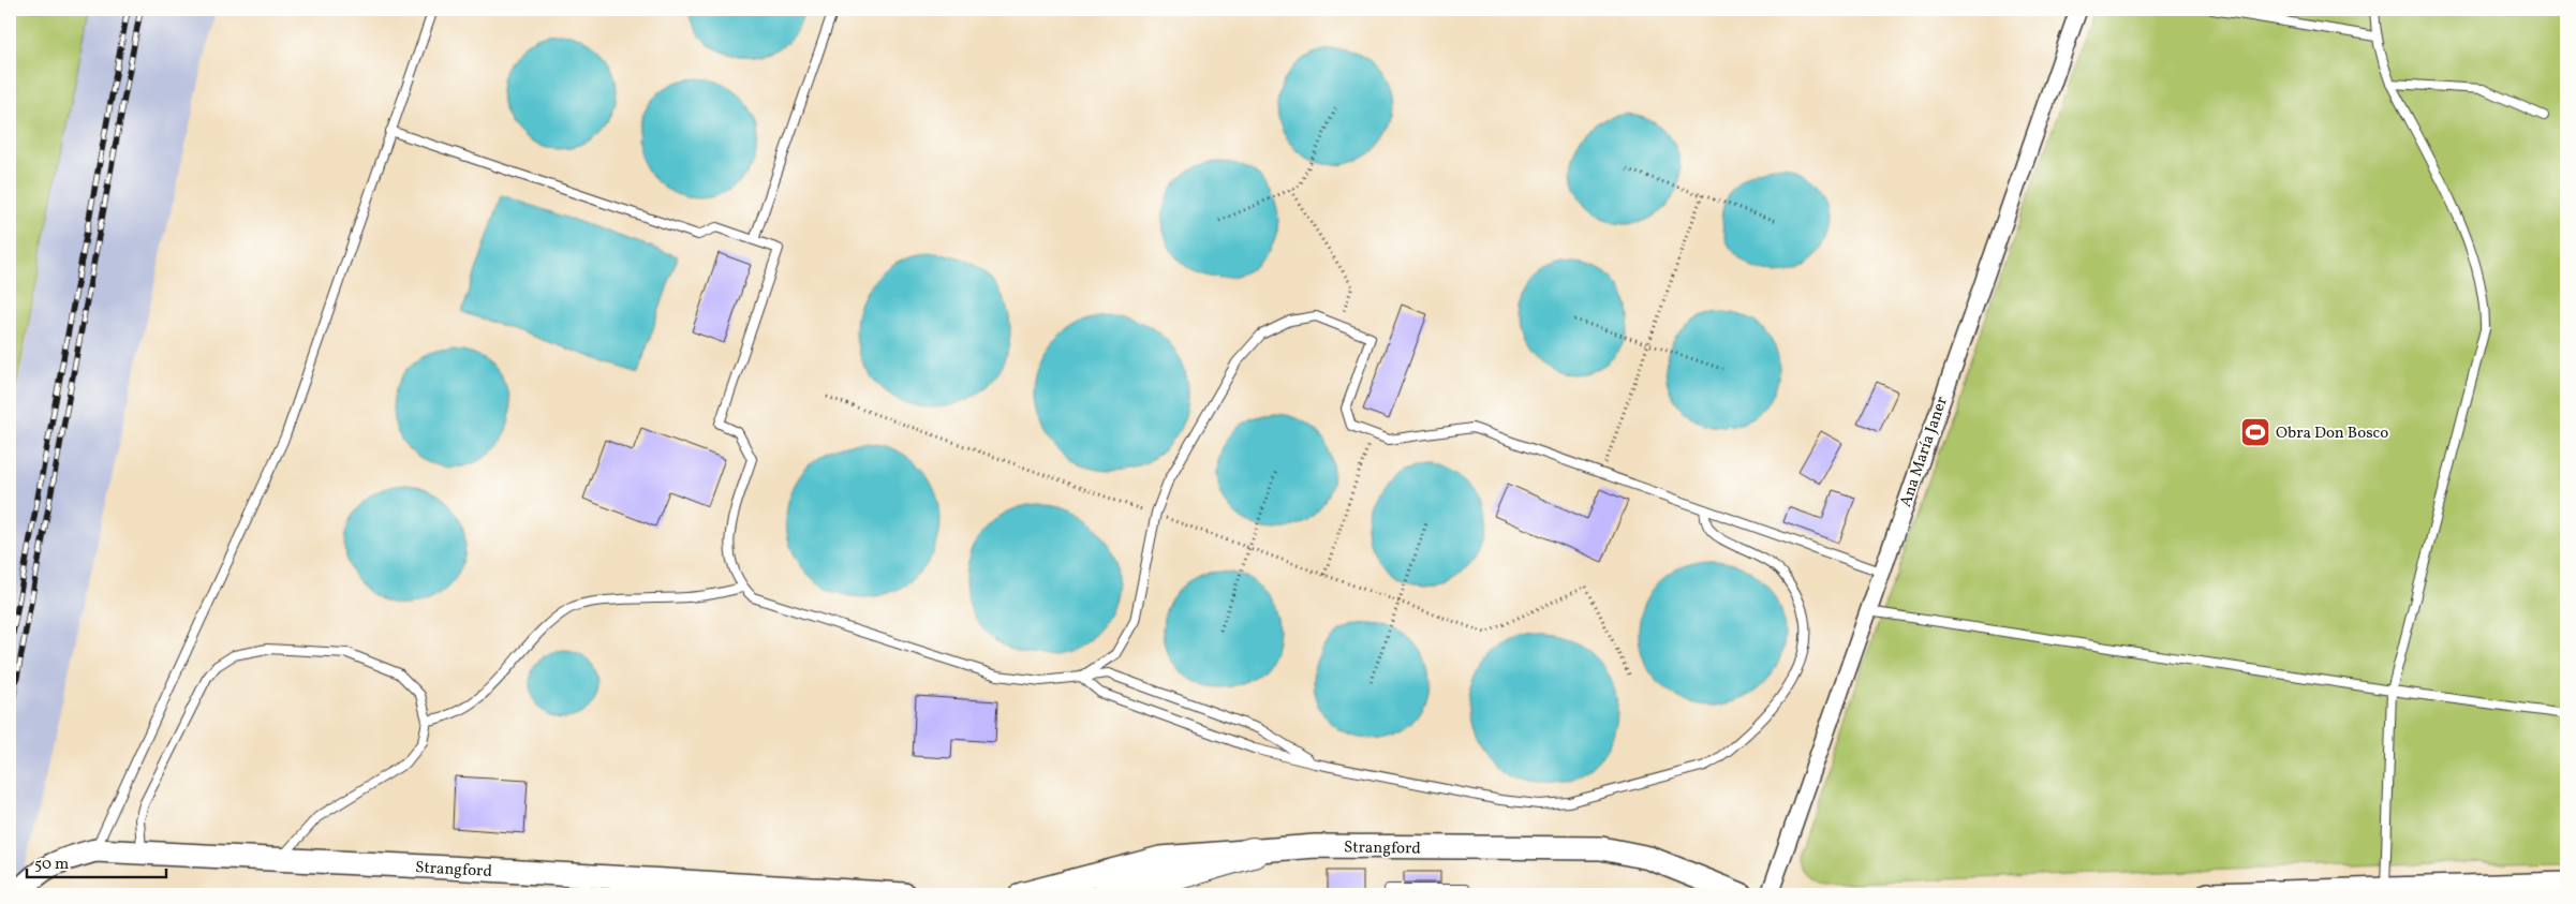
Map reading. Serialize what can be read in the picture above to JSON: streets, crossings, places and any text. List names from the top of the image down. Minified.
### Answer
{"streets":{"street":["Ana María Janer","Strangford"]},"places":{"sports":["Obra Don Bosco"]},"scale_bar":"50 m"}
